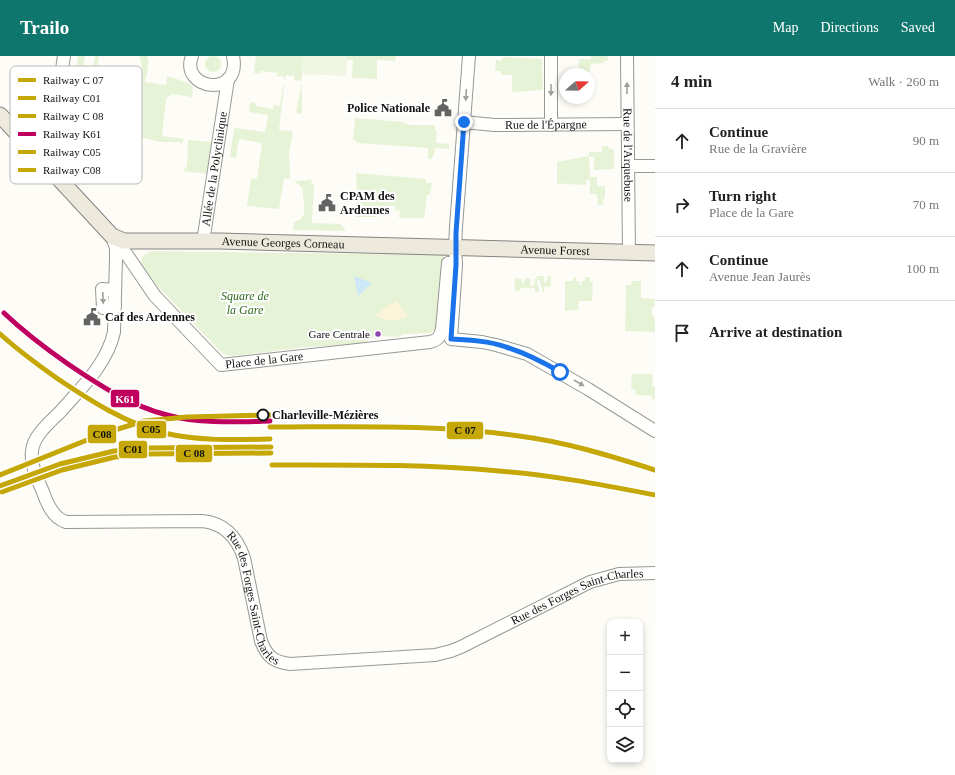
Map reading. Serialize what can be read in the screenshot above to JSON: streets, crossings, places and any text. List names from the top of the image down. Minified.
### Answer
{"streets":{"main road":["Avenue Georges Corneau","Avenue Forest"],"street":["Rue de l'Épargne","Rue de l'Arquebuse","Allée de la Polyclinique","Place de la Gare","Rue des Forges Saint-Charles"]},"crossings":[["Rue de l'Épargne","Rue de l'Arquebuse"],["Rue de l'Arquebuse","Avenue Forest"],["Allée de la Polyclinique","Avenue Georges Corneau"],["Avenue Georges Corneau","Avenue Forest"],["Avenue Georges Corneau","Place de la Gare"],["Avenue Georges Corneau","Rue des Forges Saint-Charles"],["Avenue Forest","Place de la Gare"],["Place de la Gare","Rue des Forges Saint-Charles"]],"parks":["Square de la Gare"],"places":{"public building":["Police Nationale","CPAM des Ardennes","Caf des Ardennes"],"other":["Gare Centrale","Charleville-Mézières"]},"lines":["rail line K61","rail line C05","rail line C08","rail line C01"],"legend":["Railway C 07","Railway C01","Railway C 08","Railway K61","Railway C05","Railway C08"],"north":"right","page":{"header":"Trailo","nav":["Map","Directions","Saved"],"heading":["4 min","Walk · 260 m"],"list":[["Continue","Rue de la Gravière","90 m"],["Turn right","Place de la Gare","70 m"],["Continue","Avenue Jean Jaurès","100 m"],"Arrive at destination"],"map_buttons":["+","−"]}}
